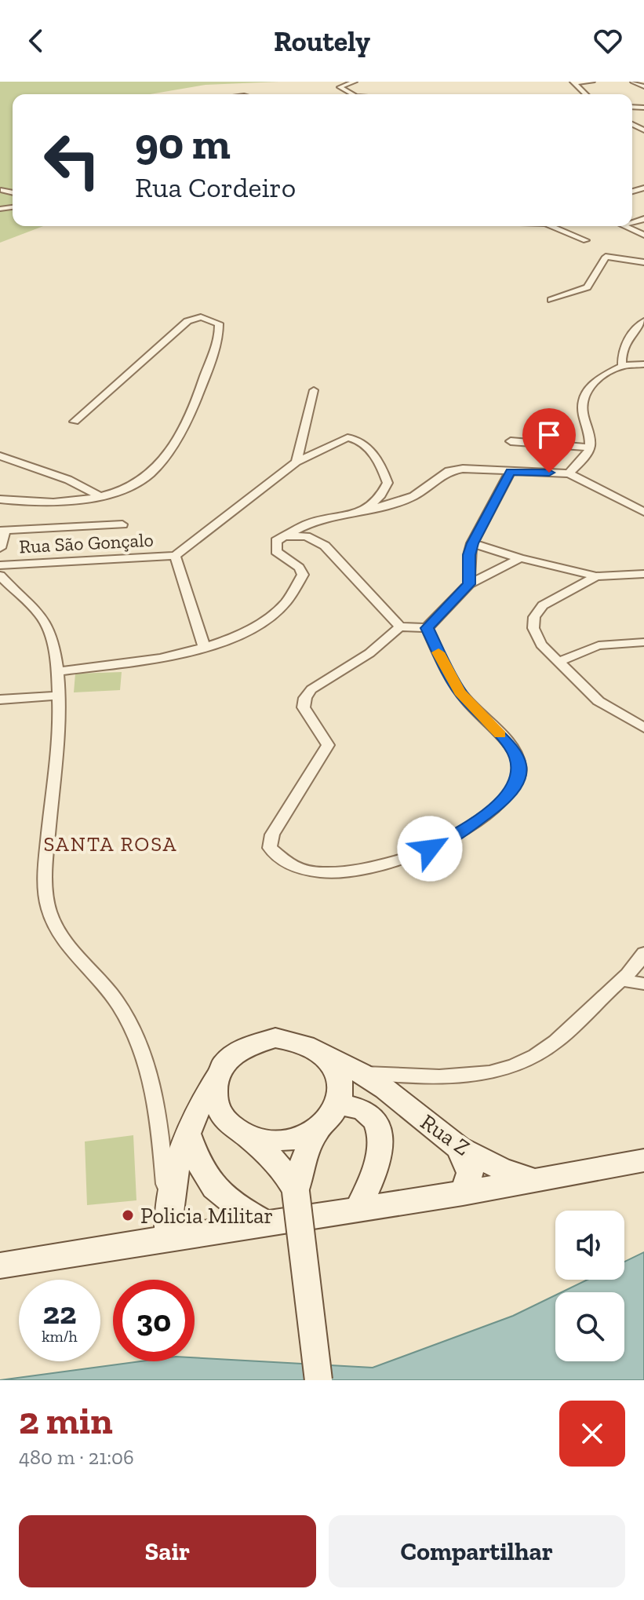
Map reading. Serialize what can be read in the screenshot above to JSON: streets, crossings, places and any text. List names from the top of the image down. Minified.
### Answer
{"streets":{"street":["Rua São Gonçalo","Rua Z"]},"districts":["SANTA ROSA"],"places":["Policia Militar"],"page":{"header":"Routely","turn":["90 m","Rua Cordeiro"],"speed":"22 km/h","limit":"30","heading":["2 min","480 m · 21:06"],"buttons":["Sair","Compartilhar"]}}
